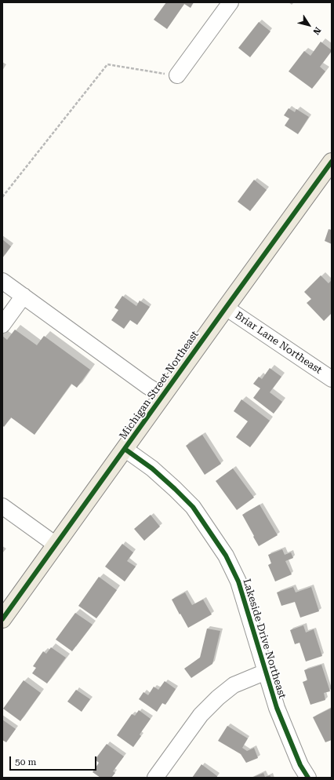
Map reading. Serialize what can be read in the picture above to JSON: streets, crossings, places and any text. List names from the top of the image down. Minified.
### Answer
{"streets":{"main road":["Michigan Street Northeast"],"street":["Briar Lane Northeast","Lakeside Drive Northeast"]},"crossings":[["Briar Lane Northeast","Michigan Street Northeast"],["Michigan Street Northeast","Lakeside Drive Northeast"]],"scale_bar":"50 m","north":"bottom right"}
